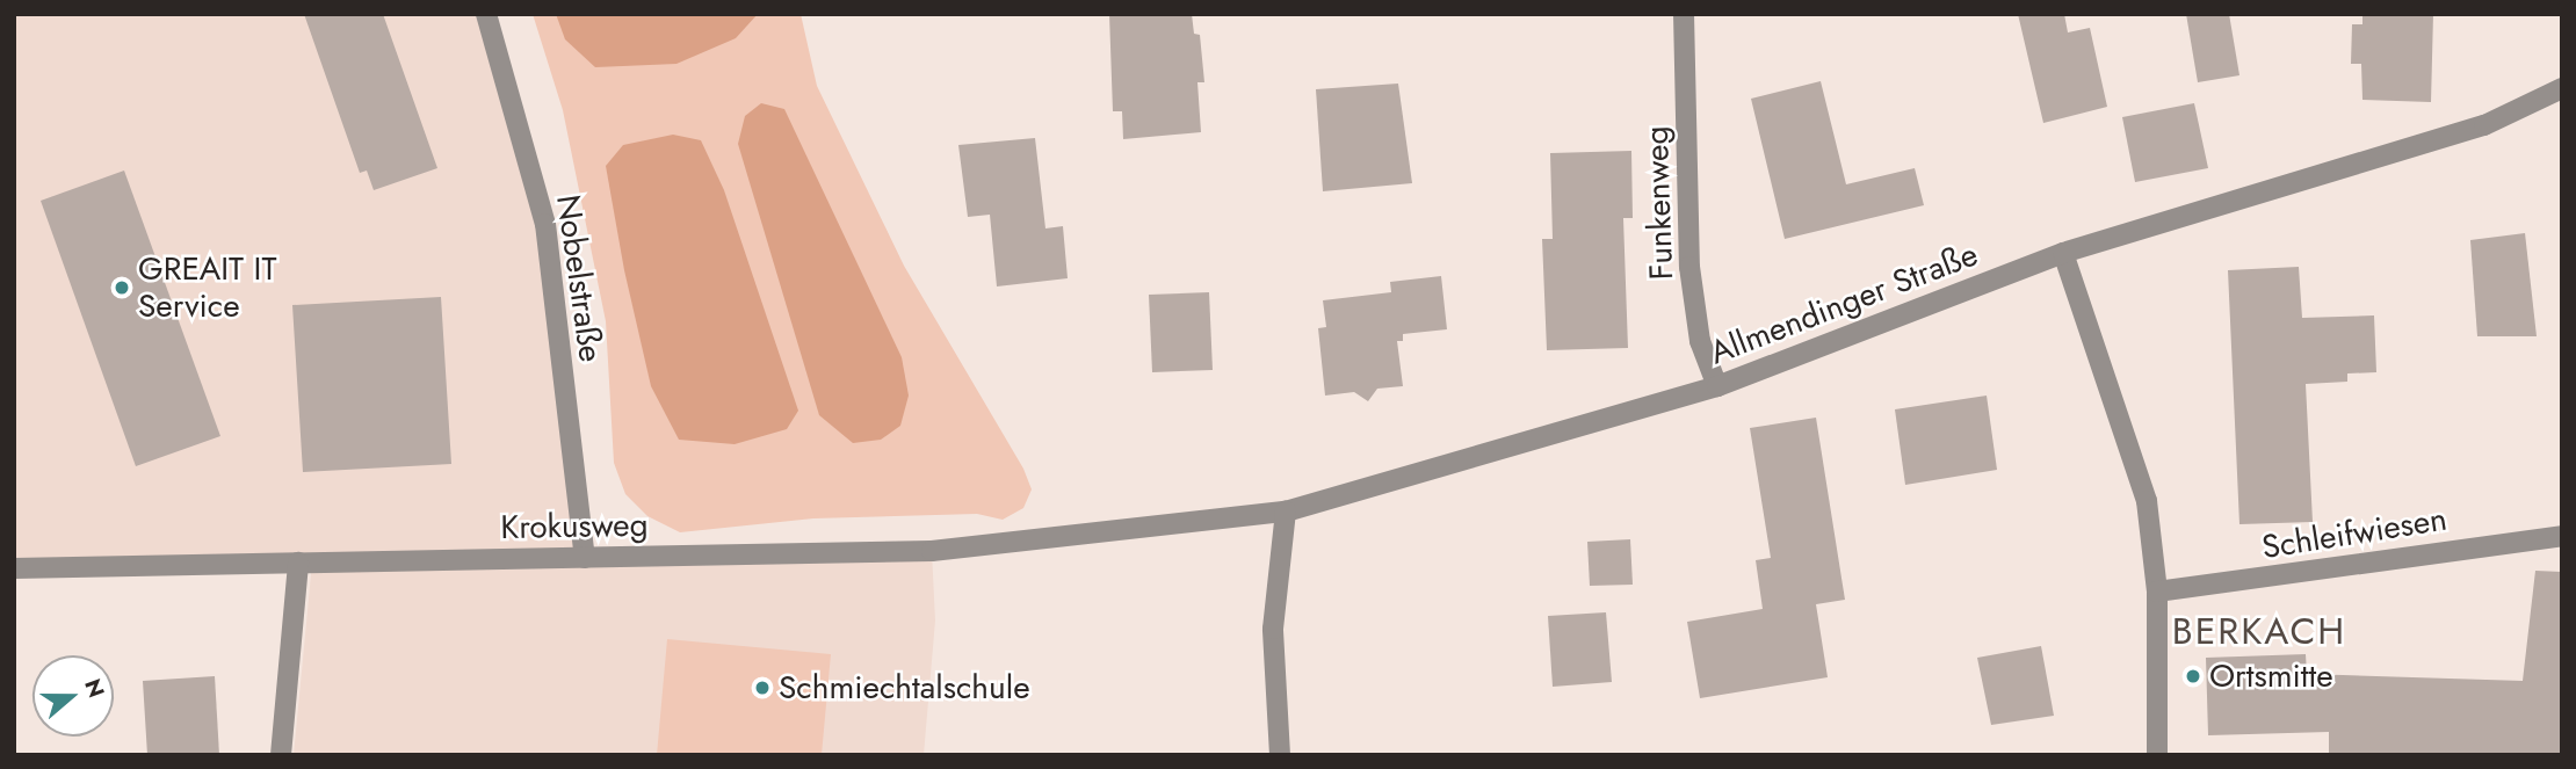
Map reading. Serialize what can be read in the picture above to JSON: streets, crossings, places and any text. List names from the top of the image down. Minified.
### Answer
{"streets":{"street":["Funkenweg","Nobelstraße","Allmendinger Straße","Krokusweg","Schleifwiesen"]},"crossings":[["Funkenweg","Allmendinger Straße"],["Nobelstraße","Krokusweg"],["Allmendinger Straße","Krokusweg"]],"districts":["BERKACH"],"places":["GREAIT IT Service","Ortsmitte","Schmiechtalschule"],"north":"right"}
